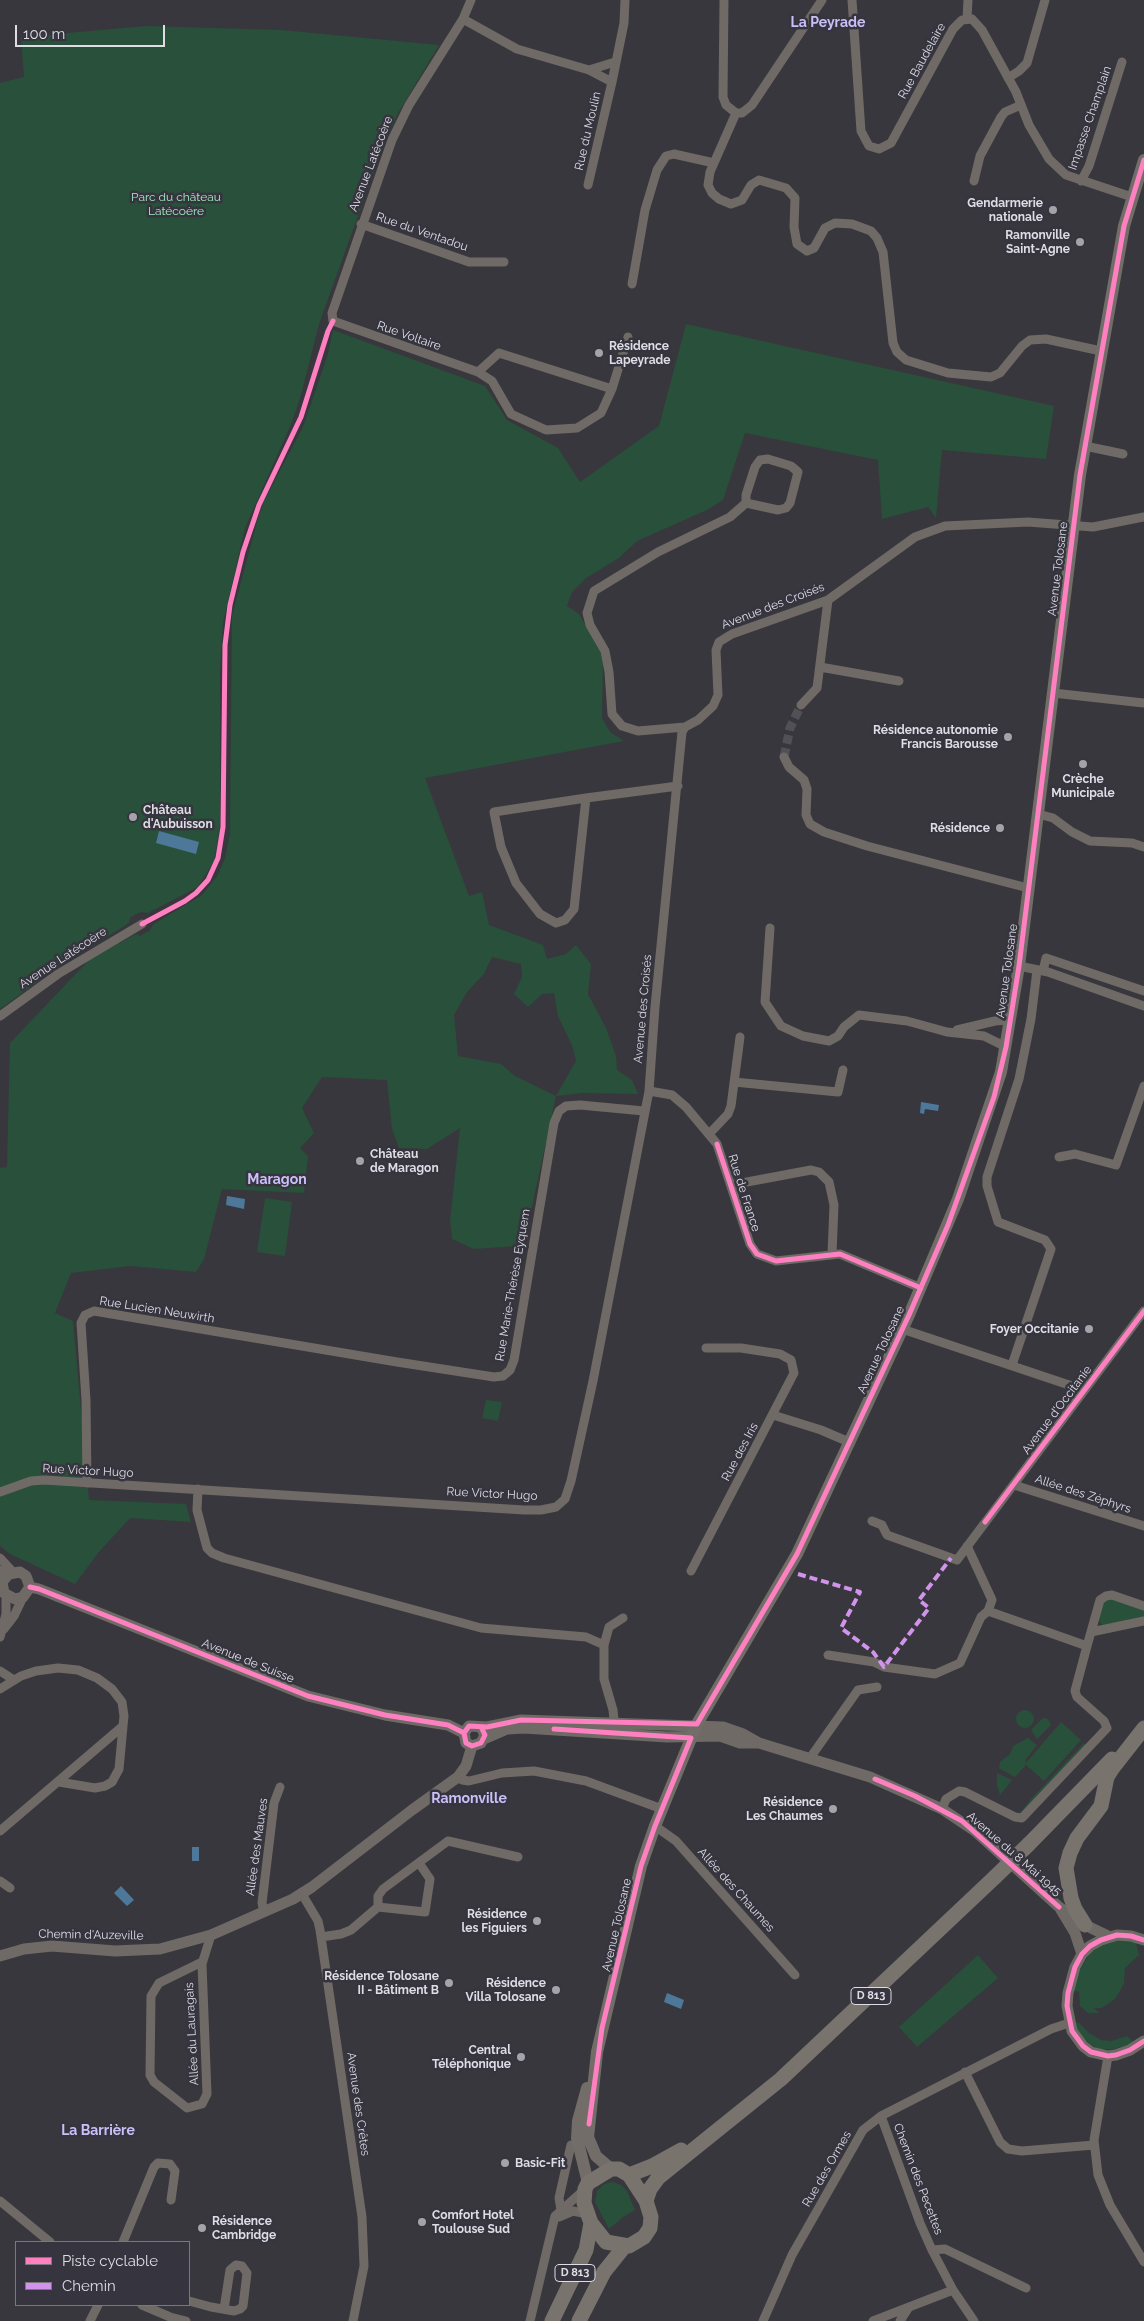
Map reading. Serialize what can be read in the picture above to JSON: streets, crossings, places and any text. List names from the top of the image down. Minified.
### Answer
{"streets":{"main road":["Avenue Tolosane","D 813"],"street":["Rue Baudelaire","Impasse Champlain","Rue du Moulin","Avenue Latécoère","Rue du Ventadou","Rue Voltaire","Avenue des Croisés","Rue de France","Rue Marie-Thérèse Eyquem","Rue Lucien Neuwirth","Avenue d'Occitanie","Rue des Iris","Rue Victor Hugo","Allée des Zéphyrs","Avenue de Suisse","Allée des Mauves","Avenue du 8 Mai 1945","Allée des Chaumes","Chemin d'Auzeville","Allée du Lauragais","Avenue des Crêtes","Rue des Ormes","Chemin des Pecettes"]},"crossings":[["Rue du Moulin","Avenue Latécoère"],["Avenue Latécoère","Rue du Ventadou"],["Avenue Latécoère","Rue Voltaire"],["Avenue Tolosane","Avenue des Croisés"],["Avenue Tolosane","Rue de France"],["Avenue Tolosane","Rue des Iris"],["Avenue Tolosane","Avenue du 8 Mai 1945"],["Avenue Tolosane","Allée des Chaumes"],["Avenue Tolosane","D 813"],["Avenue des Croisés","Rue de France"],["Avenue des Croisés","Rue Victor Hugo"],["Rue de France","Rue Victor Hugo"],["Rue Marie-Thérèse Eyquem","Rue Lucien Neuwirth"],["Rue Marie-Thérèse Eyquem","Rue Victor Hugo"],["Rue Lucien Neuwirth","Rue Victor Hugo"],["Avenue d'Occitanie","Allée des Zéphyrs"],["Avenue de Suisse","Chemin d'Auzeville"],["Allée des Mauves","Chemin d'Auzeville"],["Chemin d'Auzeville","Allée du Lauragais"],["Chemin d'Auzeville","Avenue des Crêtes"],["Rue des Ormes","Chemin des Pecettes"]],"districts":["La Peyrade","Maragon","Ramonville","La Barrière"],"parks":["Parc du château Latécoère"],"places":["Gendarmerie nationale","Ramonville Saint-Agne","Résidence Lapeyrade","Résidence autonomie Francis Barousse","Crèche Municipale","Château d'Aubuisson","Résidence","Château de Maragon","Foyer Occitanie","Résidence Les Chaumes","Résidence les Figuiers","Résidence Tolosane II - Bâtiment B","Résidence Villa Tolosane","Central Téléphonique","Basic-Fit","Comfort Hotel Toulouse Sud","Résidence Cambridge"],"legend":["Piste cyclable","Chemin"],"scale_bar":"100 m"}
